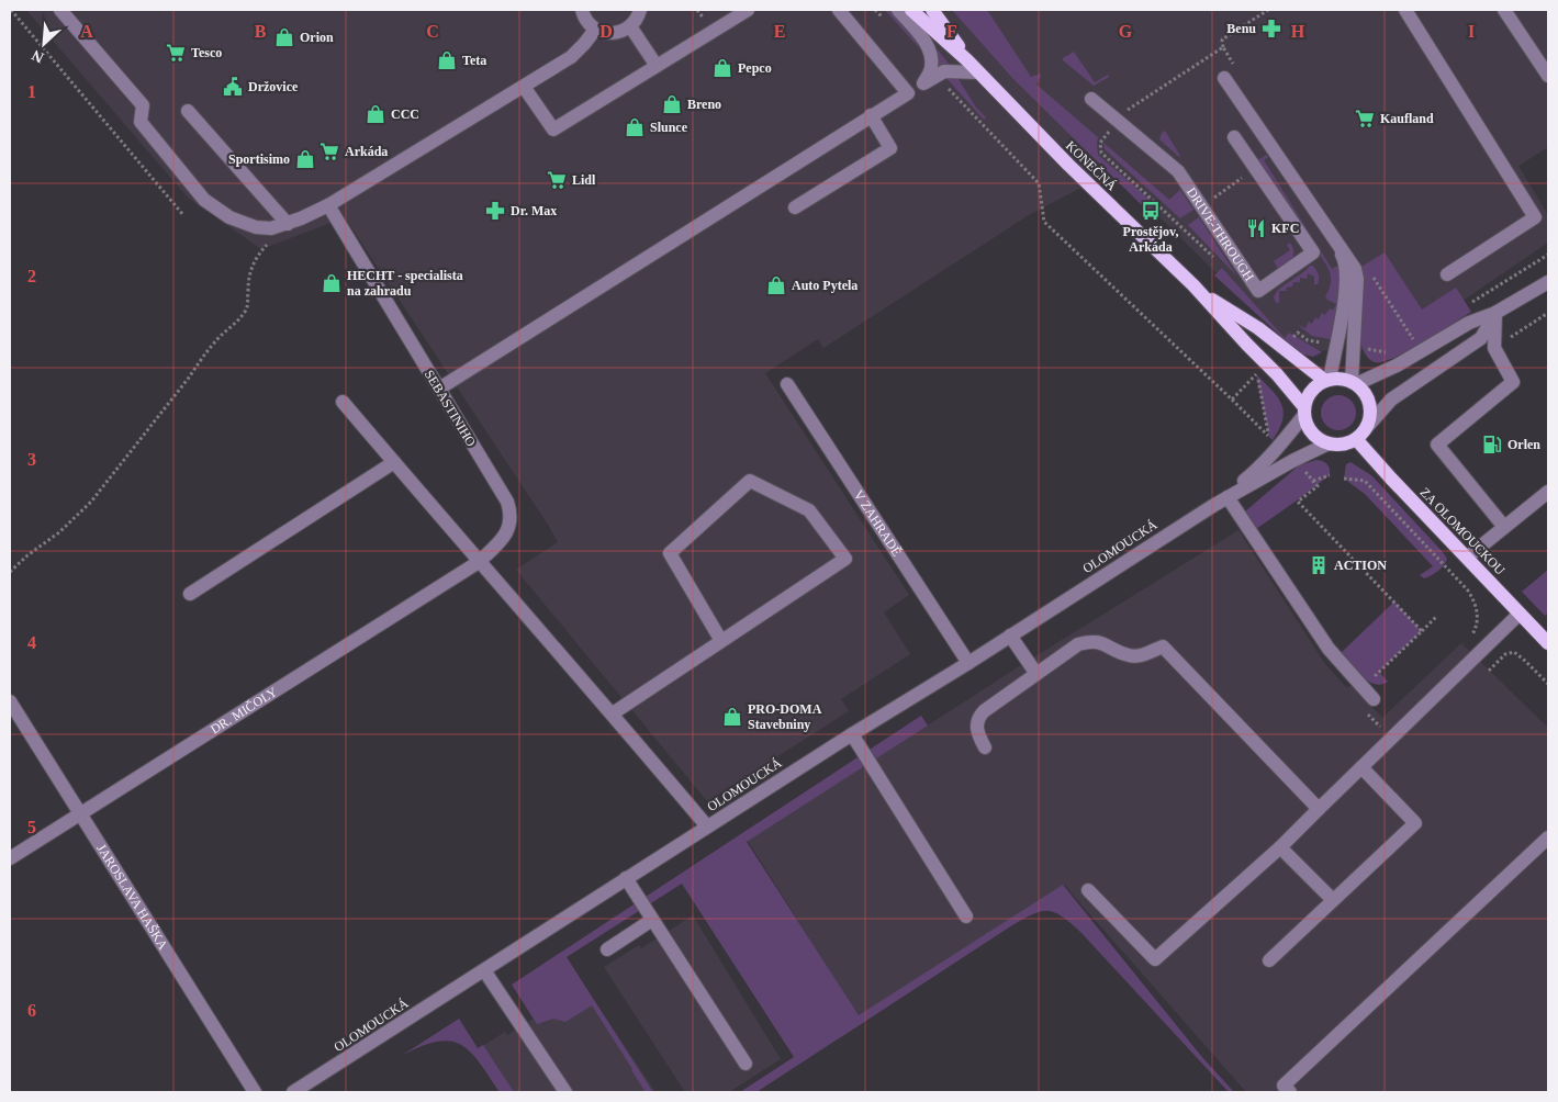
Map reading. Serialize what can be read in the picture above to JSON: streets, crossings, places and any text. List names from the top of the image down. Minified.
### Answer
{"streets":{"main road":["KONEČNÁ","ZA OLOMOUCKOU","OLOMOUCKÁ"],"street":["DRIVE-THROUGH","SEBASTINIHO","V ZAHRADĚ","DR. MIČOLY","JAROSLAVA HAŠKA"]},"crossings":[["KONEČNÁ","ZA OLOMOUCKOU"],["KONEČNÁ","OLOMOUCKÁ"],["SEBASTINIHO","DR. MIČOLY"],["V ZAHRADĚ","OLOMOUCKÁ"],["ZA OLOMOUCKOU","OLOMOUCKÁ"],["DR. MIČOLY","JAROSLAVA HAŠKA"]],"places":{"pharmacy":["Benu","Dr. Max"],"shop":["Orion","Teta","Pepco","Breno","CCC","Slunce","Sportisimo","HECHT - specialista na zahradu","Auto Pytela","PRO-DOMA Stavebniny"],"supermarket":["Tesco","Kaufland","Arkáda","Lidl"],"public building":["Držovice"],"bus stop":["Prostějov, Arkáda"],"restaurant":["KFC"],"fuel station":["Orlen"],"building":["ACTION"]},"north":"bottom left","grid":{"columns":["A","B","C","D","E","F","G","H","I"],"rows":["1","2","3","4","5","6"]}}
